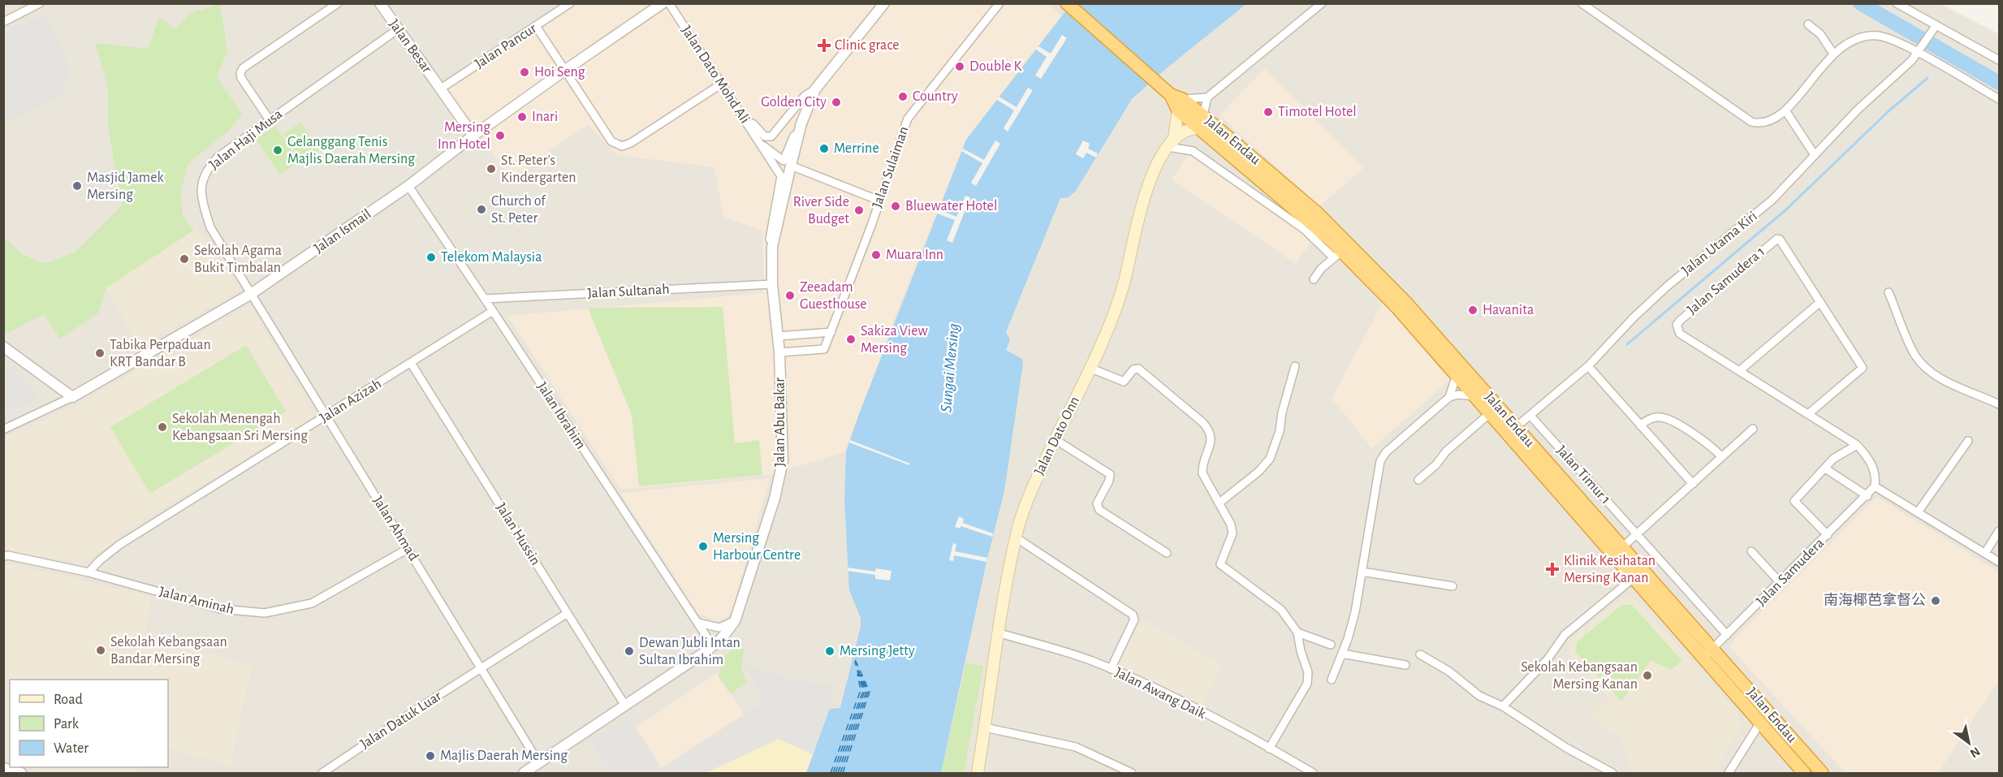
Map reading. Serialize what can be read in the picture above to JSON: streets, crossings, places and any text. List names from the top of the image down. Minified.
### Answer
{"streets":{"highway":["Jalan Endau"],"main road":["Jalan Dato Onn"],"street":["Jalan Besar","Jalan Pancur","Jalan Dato Mohd Ali","Jalan Haji Musa","Jalan Sulaiman","Jalan Ismail","Jalan Utama Kiri","Jalan Samudera 1","Jalan Sultanah","Jalan Azizah","Jalan Ibrahim","Jalan Abu Bakar","Jalan Timur 1","Jalan Ahmad","Jalan Hussin","Jalan Samudera","Jalan Aminah","Jalan Awang Daik","Jalan Datuk Luar"]},"crossings":[["Jalan Besar","Jalan Pancur"],["Jalan Besar","Jalan Haji Musa"],["Jalan Besar","Jalan Ismail"],["Jalan Dato Mohd Ali","Jalan Abu Bakar"],["Jalan Haji Musa","Jalan Ismail"],["Jalan Haji Musa","Jalan Ahmad"],["Jalan Endau","Jalan Utama Kiri"],["Jalan Endau","Jalan Dato Onn"],["Jalan Endau","Jalan Samudera"],["Jalan Sulaiman","Jalan Abu Bakar"],["Jalan Ismail","Jalan Ibrahim"],["Jalan Ismail","Jalan Ahmad"],["Jalan Utama Kiri","Jalan Timur 1"],["Jalan Sultanah","Jalan Ibrahim"],["Jalan Sultanah","Jalan Abu Bakar"],["Jalan Azizah","Jalan Ibrahim"],["Jalan Azizah","Jalan Ahmad"],["Jalan Azizah","Jalan Hussin"],["Jalan Azizah","Jalan Aminah"],["Jalan Ibrahim","Jalan Abu Bakar"],["Jalan Abu Bakar","Jalan Ahmad"],["Jalan Abu Bakar","Jalan Hussin"],["Jalan Dato Onn","Jalan Awang Daik"],["Jalan Timur 1","Jalan Samudera"],["Jalan Ahmad","Jalan Aminah"],["Jalan Ahmad","Jalan Datuk Luar"],["Jalan Hussin","Jalan Datuk Luar"]],"water":["Sungai Mersing"],"places":{"health":["Clinic grace","Klinik Kesihatan Mersing Kanan"],"other":["Double K","Hoi Seng","Country","Golden City","Timotel Hotel","Inari","Mersing Inn Hotel","Merrine","Gelanggang Tenis Majlis Daerah Mersing","St. Peter's Kindergarten","Masjid Jamek Mersing","Bluewater Hotel","Church of St. Peter","River Side Budget","Muara Inn","Telekom Malaysia","Sekolah Agama Bukit Timbalan","Zeeadam Guesthouse","Havanita","Sakiza View Mersing","Tabika Perpaduan KRT Bandar B","Sekolah Menengah Kebangsaan Sri Mersing","Mersing Harbour Centre","南海椰芭拿督公","Sekolah Kebangsaan Bandar Mersing","Dewan Jubli Intan Sultan Ibrahim","Mersing Jetty","Sekolah Kebangsaan Mersing Kanan","Majlis Daerah Mersing"]},"legend":["Road","Park","Water"],"north":"bottom right"}
